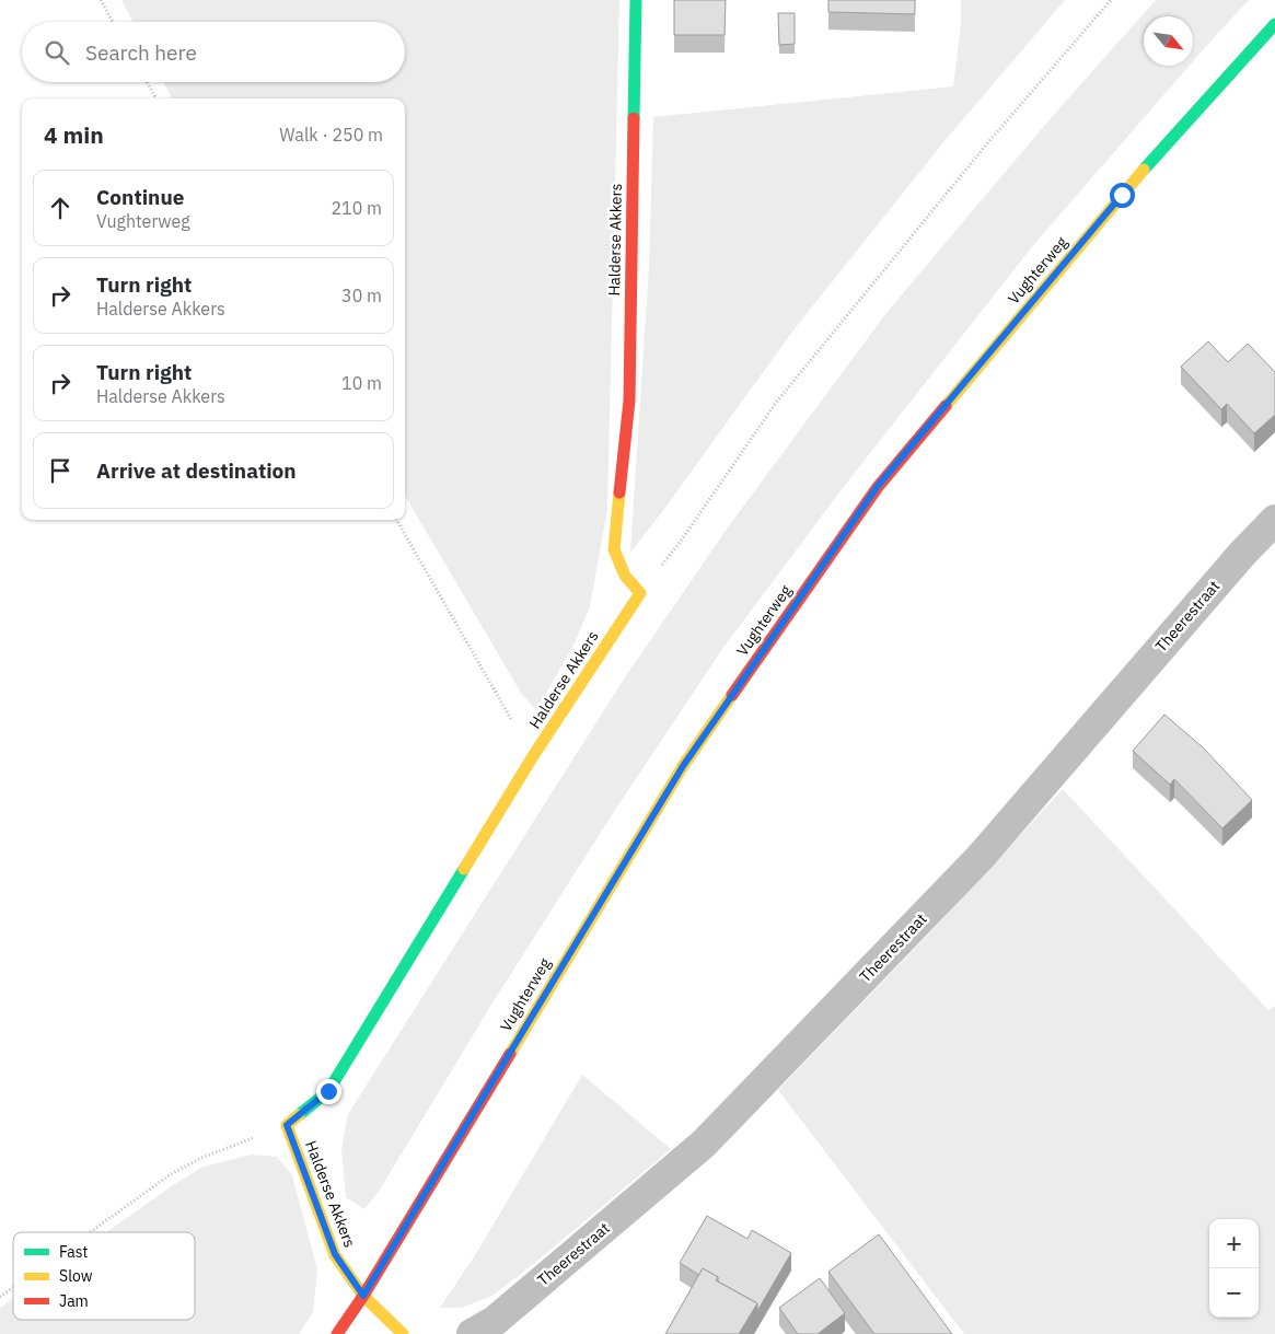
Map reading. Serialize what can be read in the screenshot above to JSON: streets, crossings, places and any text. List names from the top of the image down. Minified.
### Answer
{"streets":{"main road":["Halderse Akkers","Vughterweg"],"street":["Theerestraat"]},"crossings":[["Halderse Akkers","Vughterweg"]],"legend":["Fast","Slow","Jam"],"north":"bottom right","page":{"search":"Search here","heading":["4 min","Walk · 250 m"],"list":[["Continue","Vughterweg","210 m"],["Turn right","Halderse Akkers","30 m"],["Turn right","Halderse Akkers","10 m"],"Arrive at destination"],"map_buttons":["+","−"]}}
